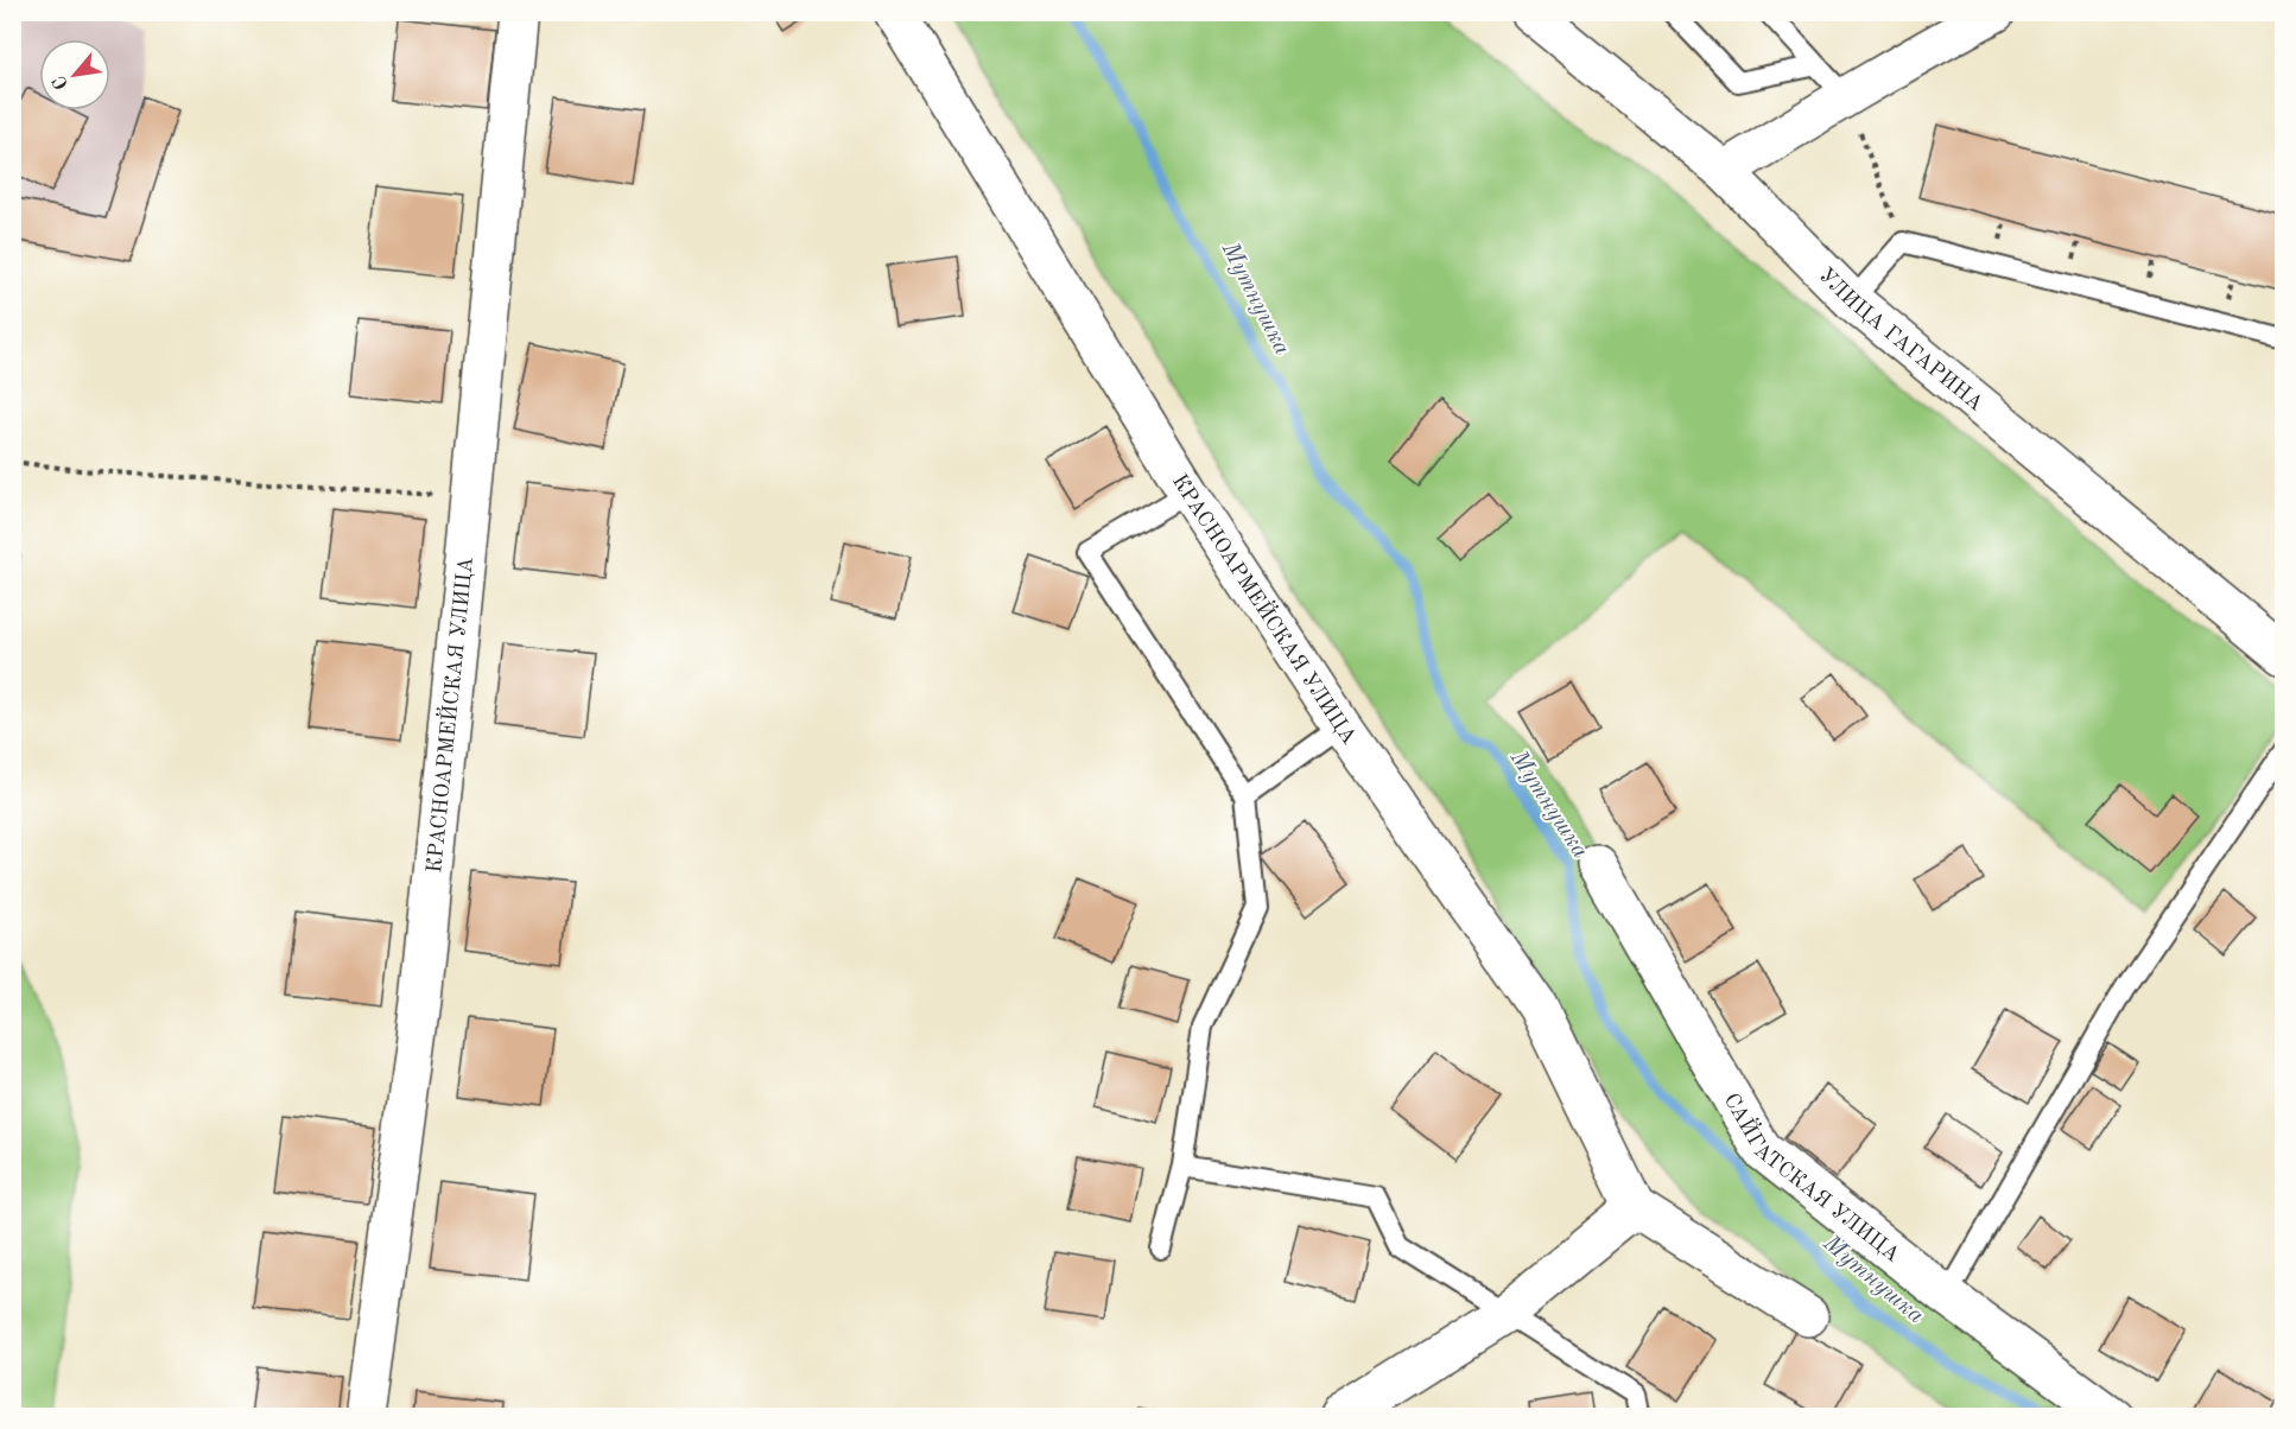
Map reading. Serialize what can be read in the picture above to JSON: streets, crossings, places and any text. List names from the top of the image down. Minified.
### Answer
{"streets":{"street":["УЛИЦА ГАГАРИНА","КРАСНОАРМЕЙСКАЯ УЛИЦА","САЙГАТСКАЯ УЛИЦА"]},"water":["Мутнушка"],"north":"bottom left"}
